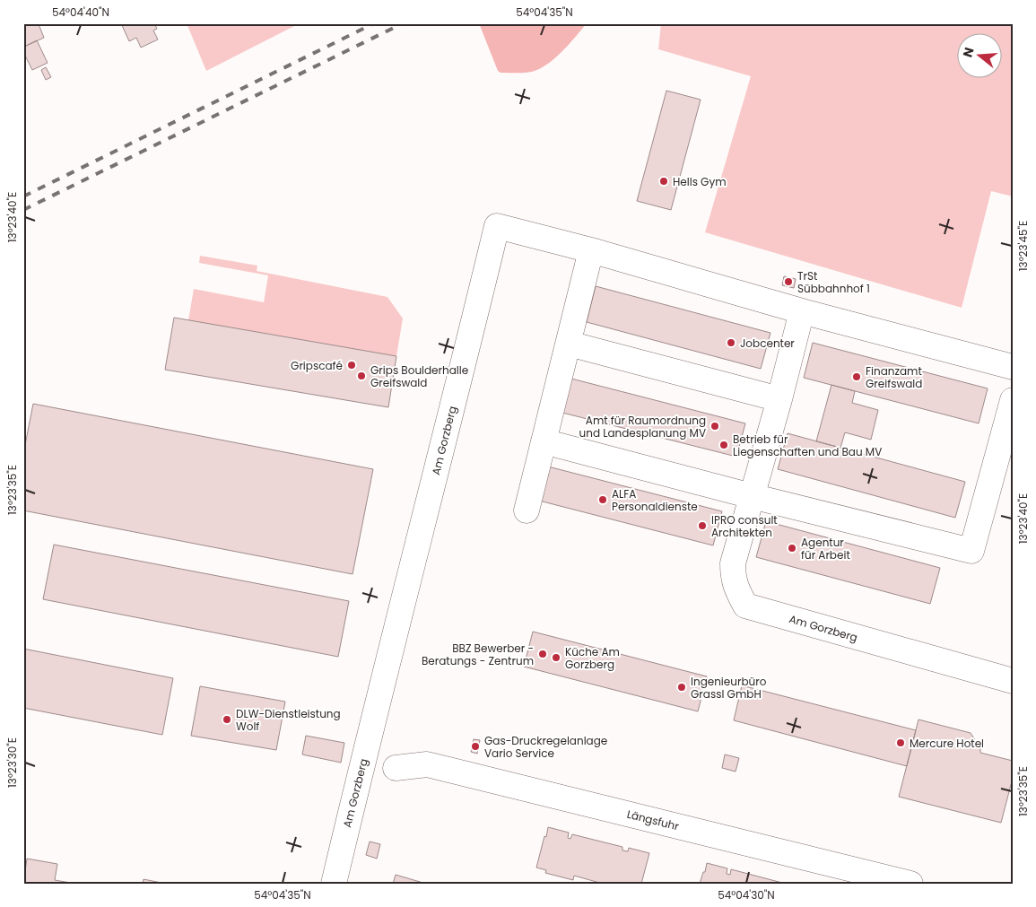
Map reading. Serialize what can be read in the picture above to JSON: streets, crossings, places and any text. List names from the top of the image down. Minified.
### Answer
{"streets":{"street":["Am Gorzberg","Längsfuhr"]},"places":["Hells Gym","TrSt Sübbahnhof 1","Jobcenter","Gripscafé","Grips Boulderhalle Greifswald","Finanzamt Greifswald","Amt für Raumordnung und Landesplanung MV","Betrieb für Liegenschaften und Bau MV","ALFA Personaldienste","IPRO consult Architekten","Agentur für Arbeit","BBZ Bewerber - Beratungs - Zentrum","Küche Am Gorzberg","Ingenieurbüro Grassl GmbH","DLW-Dienstleistung Wolf","Mercure Hotel","Gas-Druckregelanlage Vario Service"],"north":"left","coordinates":["54°04'40\"N","54°04'35\"N","13°23'40\"E","13°23'45\"E","13°23'35\"E","13°23'30\"E","54°04'30\"N"]}
